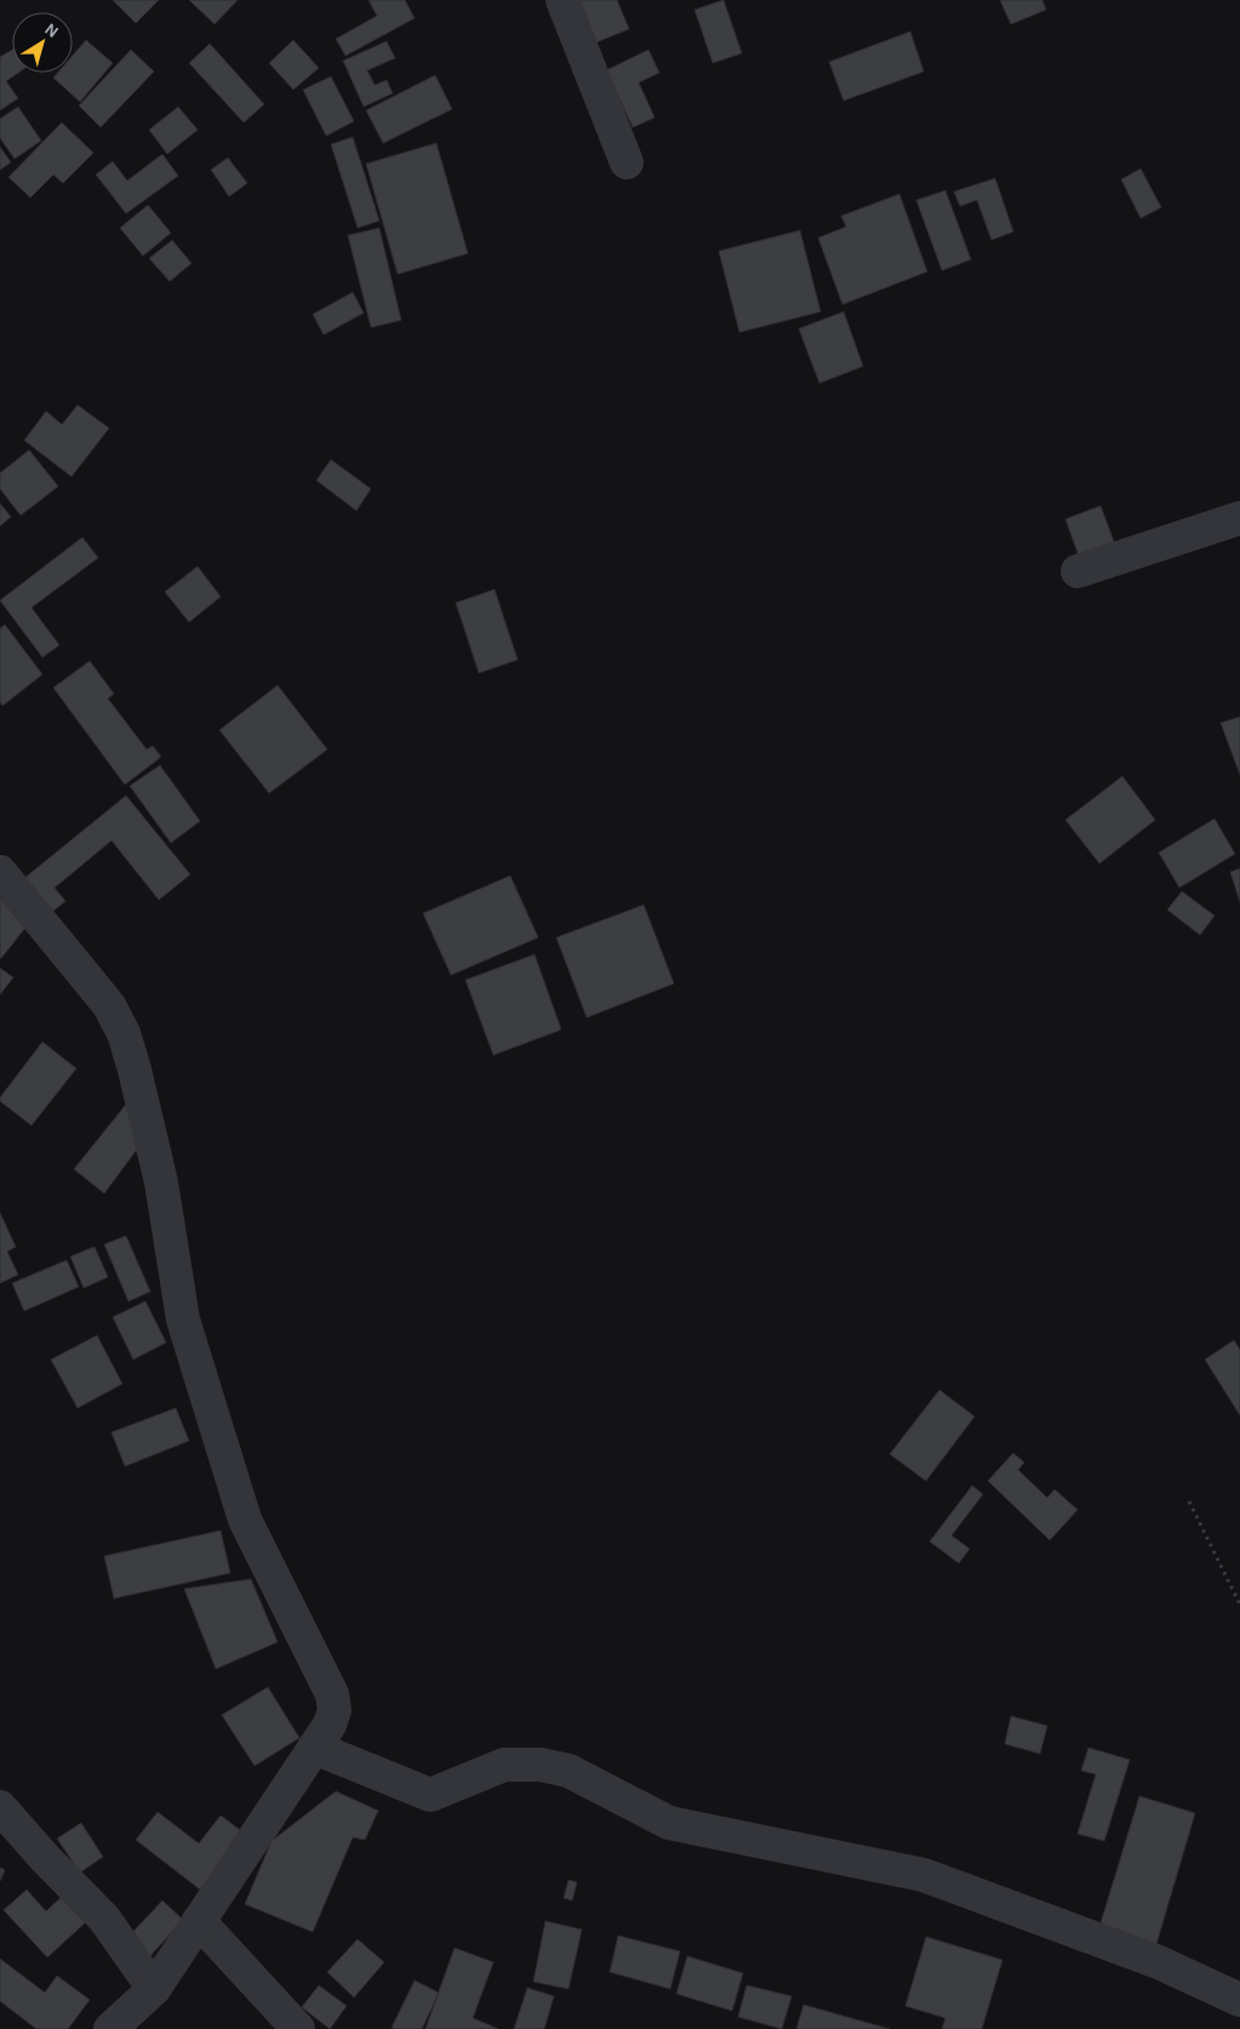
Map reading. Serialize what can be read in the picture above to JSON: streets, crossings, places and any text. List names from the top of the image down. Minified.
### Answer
{"north":"top right"}
